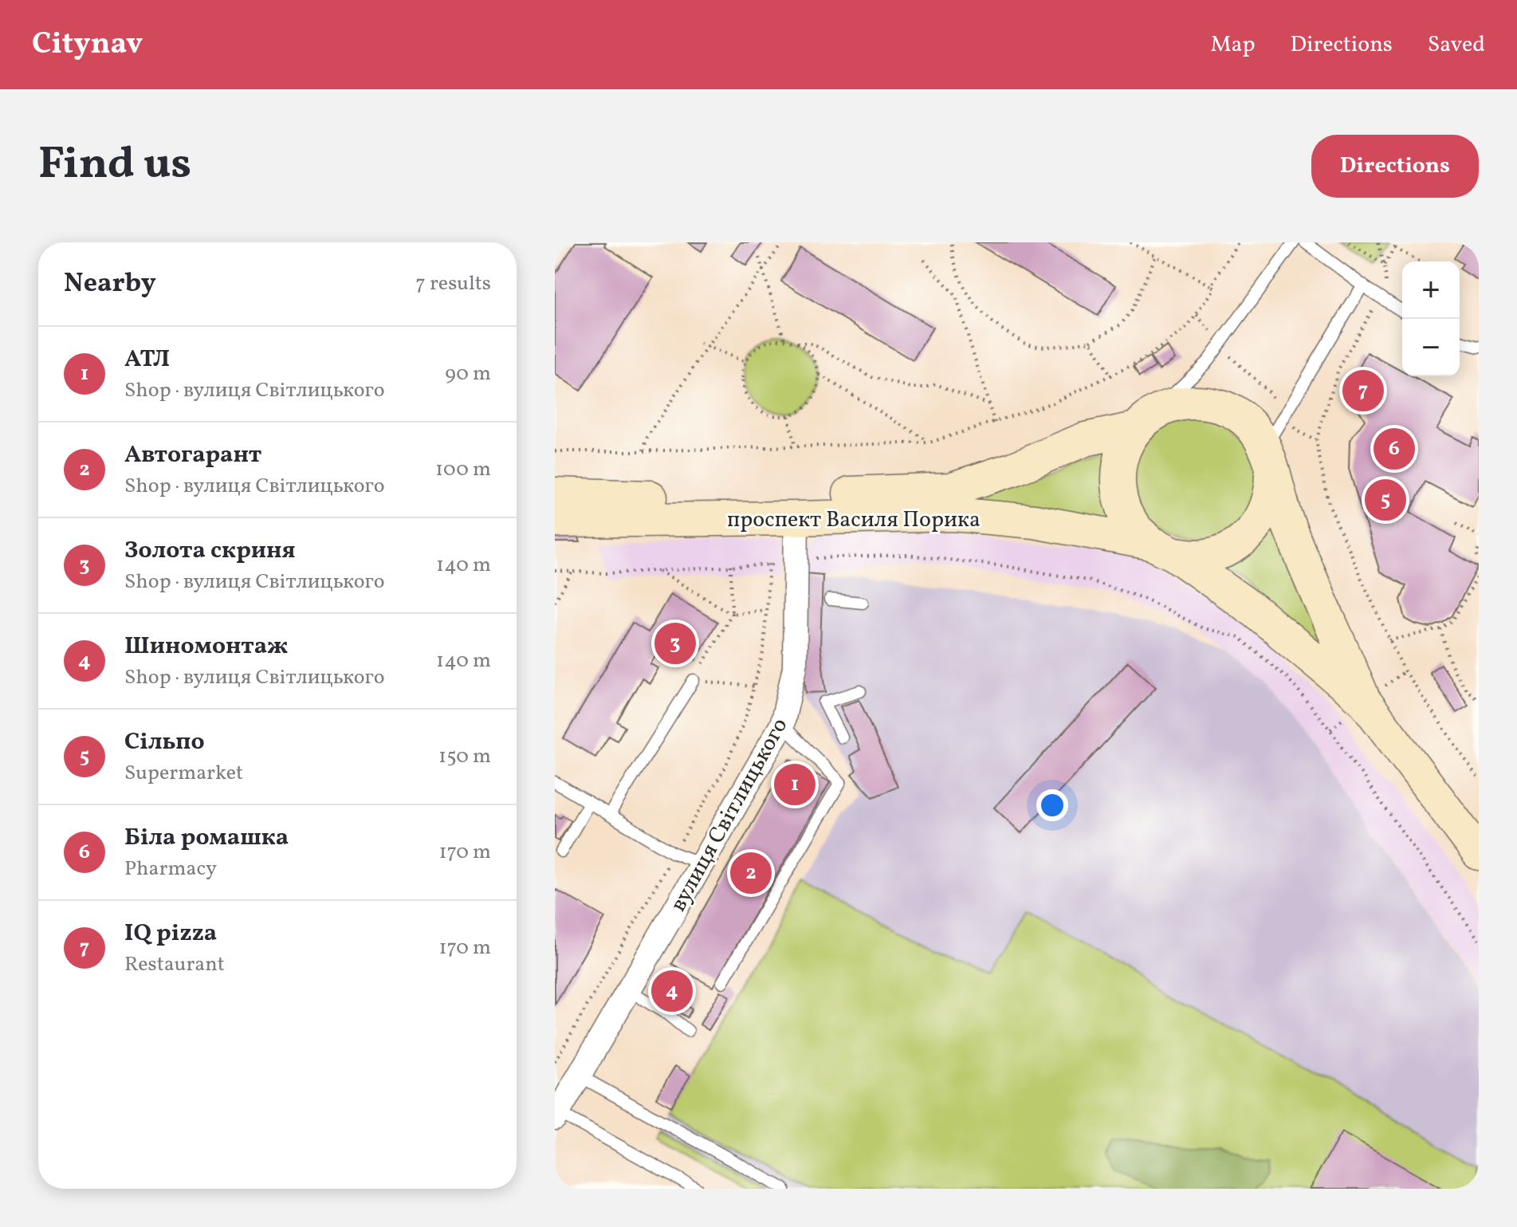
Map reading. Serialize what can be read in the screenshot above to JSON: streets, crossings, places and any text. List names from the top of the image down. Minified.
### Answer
{"streets":{"street":["проспект Василя Порика","вулиця Світлицького"]},"crossings":[["проспект Василя Порика","вулиця Світлицького"]],"page":{"header":"Citynav","nav":["Map","Directions","Saved"],"title":"Find us","buttons":"Directions","heading":["Nearby","7 results"],"map_buttons":["+","−"],"list":[{"mark":"1","name":"АТЛ","note":"Shop · вулиця Світлицького","value":"90 m"},{"mark":"2","name":"Автогарант","note":"Shop · вулиця Світлицького","value":"100 m"},{"mark":"3","name":"Золота скриня","note":"Shop · вулиця Світлицького","value":"140 m"},{"mark":"4","name":"Шиномонтаж","note":"Shop · вулиця Світлицького","value":"140 m"},{"mark":"5","name":"Сільпо","note":"Supermarket","value":"150 m"},{"mark":"6","name":"Біла ромашка","note":"Pharmacy","value":"170 m"},{"mark":"7","name":"IQ pizza","note":"Restaurant","value":"170 m"}],"pins":["7","6","5","3","1","2","4"]}}
